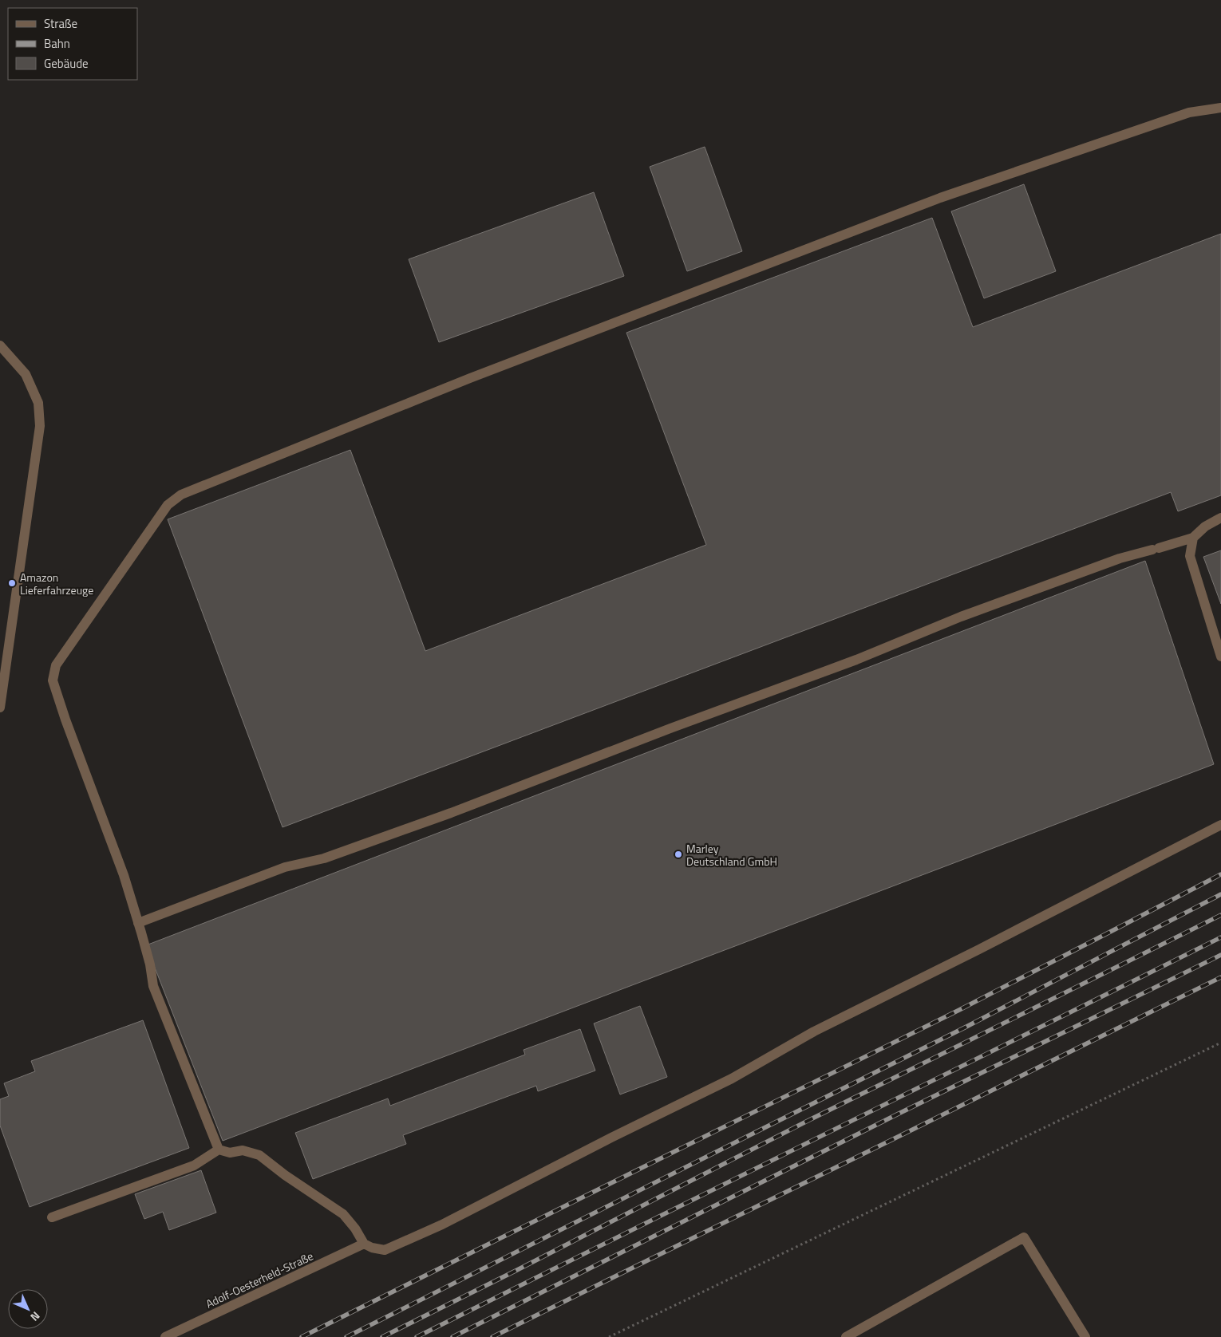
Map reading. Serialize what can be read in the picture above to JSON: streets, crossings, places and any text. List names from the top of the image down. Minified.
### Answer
{"streets":{"lane":["Adolf-Oesterheld-Straße"]},"places":["Amazon Lieferfahrzeuge","Marley Deutschland GmbH"],"legend":["Straße","Bahn","Gebäude"],"north":"bottom right"}
